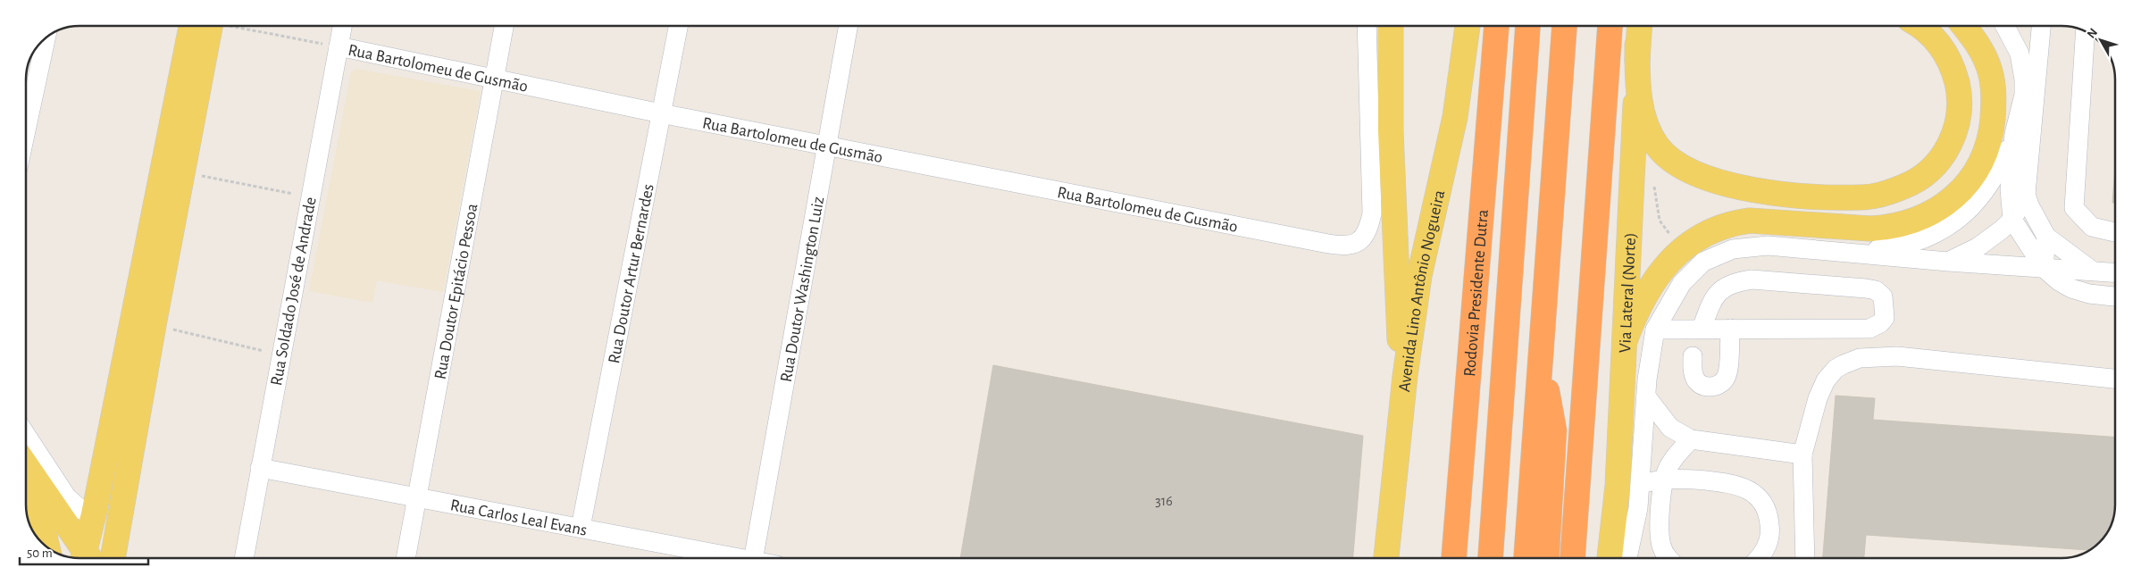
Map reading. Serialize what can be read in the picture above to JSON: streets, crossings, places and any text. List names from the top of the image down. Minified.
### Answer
{"streets":{"highway":["Rodovia Presidente Dutra"],"main road":["Avenida Lino Antônio Nogueira","Via Lateral (Norte)"],"street":["Rua Bartolomeu de Gusmão","Rua Doutor Artur Bernardes","Rua Doutor Washington Luiz","Rua Soldado José de Andrade","Rua Doutor Epitácio Pessoa","Rua Carlos Leal Evans"]},"crossings":[["Rua Bartolomeu de Gusmão","Rua Doutor Artur Bernardes"],["Rua Bartolomeu de Gusmão","Rua Doutor Washington Luiz"],["Rua Bartolomeu de Gusmão","Rua Soldado José de Andrade"],["Rua Bartolomeu de Gusmão","Rua Doutor Epitácio Pessoa"],["Rua Doutor Artur Bernardes","Rua Carlos Leal Evans"],["Rua Soldado José de Andrade","Rua Carlos Leal Evans"],["Rua Doutor Epitácio Pessoa","Rua Carlos Leal Evans"]],"house_numbers":["316"],"scale_bar":"50 m","north":"top left"}
